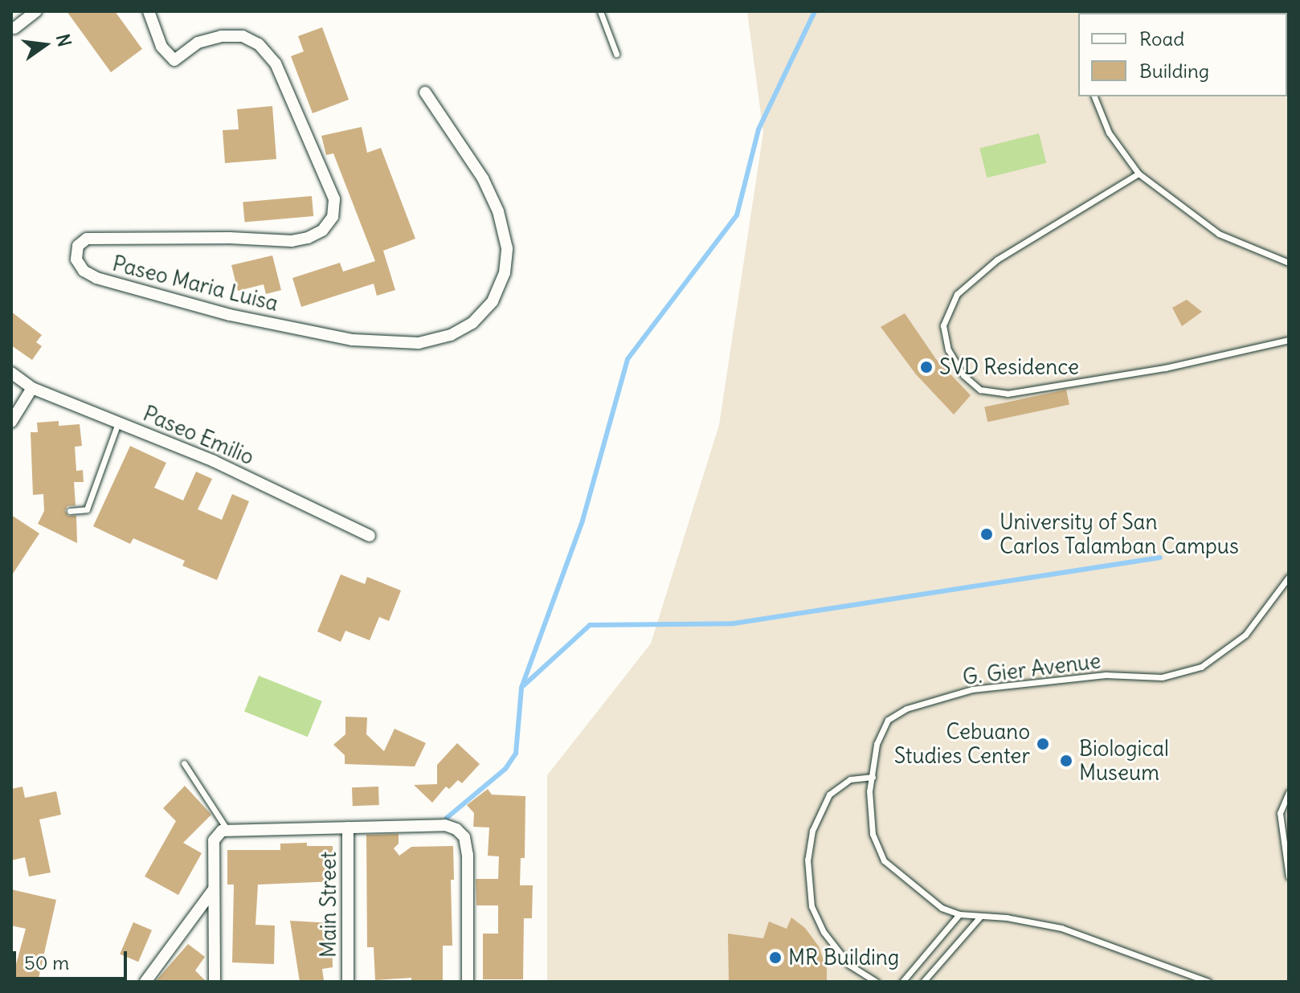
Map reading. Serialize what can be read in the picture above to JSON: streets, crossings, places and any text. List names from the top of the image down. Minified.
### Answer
{"streets":{"street":["Paseo Maria Luisa","Paseo Emilio","Main Street"],"lane":["G. Gier Avenue"]},"places":["SVD Residence","University of San Carlos Talamban Campus","Cebuano Studies Center","Biological Museum","MR Building"],"legend":["Road","Building"],"scale_bar":"50 m","north":"right"}
